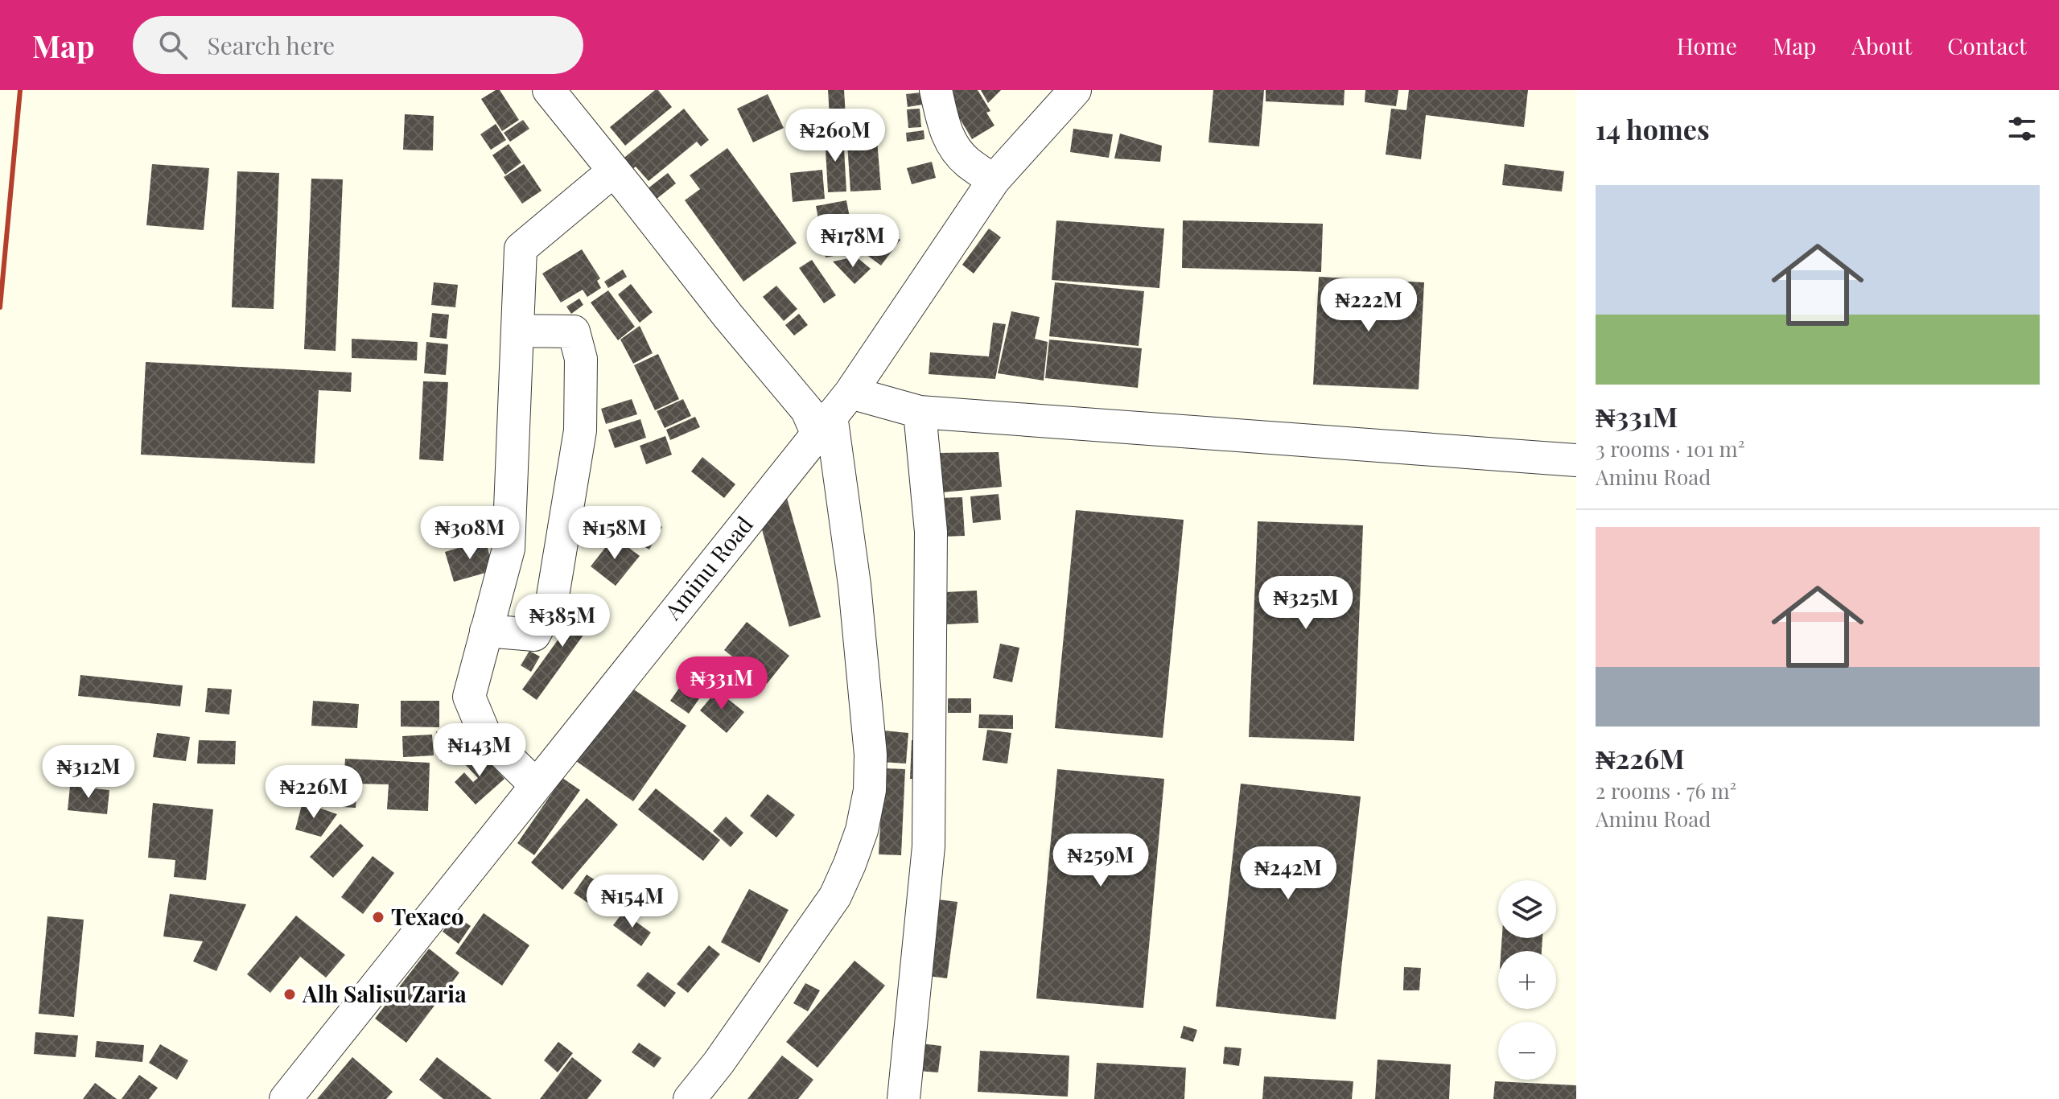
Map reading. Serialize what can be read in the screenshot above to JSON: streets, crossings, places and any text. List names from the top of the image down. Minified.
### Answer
{"streets":{"street":["Aminu Road"]},"places":["Texaco","Alh Salisu Zaria"],"page":{"header":"Map","search":"Search here","nav":["Home","Map","About","Contact"],"heading":"14 homes","price":["₦260M","₦178M","₦222M","₦308M","₦158M","₦325M","₦385M","₦331M","₦143M","₦312M","₦226M","₦259M","₦242M","₦154M"],"list":[{"name":"₦331M","note":"3 rooms · 101 m² · Aminu Road"},{"name":"₦226M","note":"2 rooms · 76 m² · Aminu Road"}],"map_buttons":["+","−"]}}
